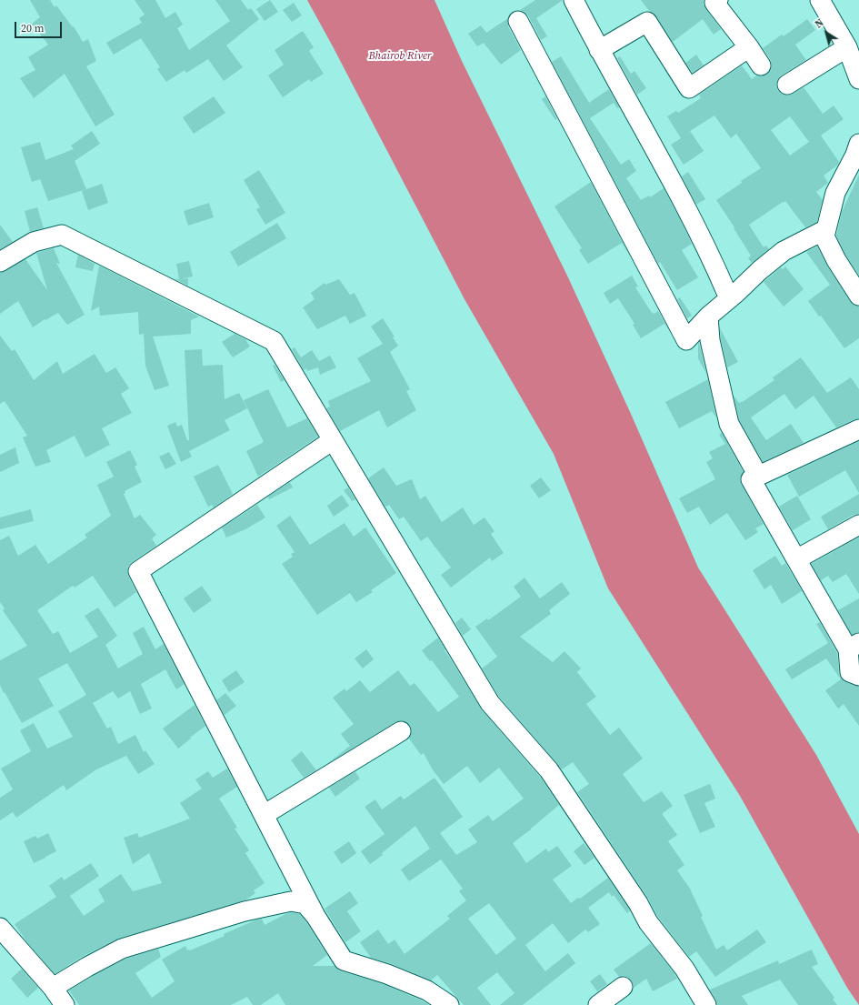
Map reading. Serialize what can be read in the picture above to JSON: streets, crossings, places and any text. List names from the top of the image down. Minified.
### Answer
{"water":["Bhairob River"],"scale_bar":"20 m","north":"top left"}
